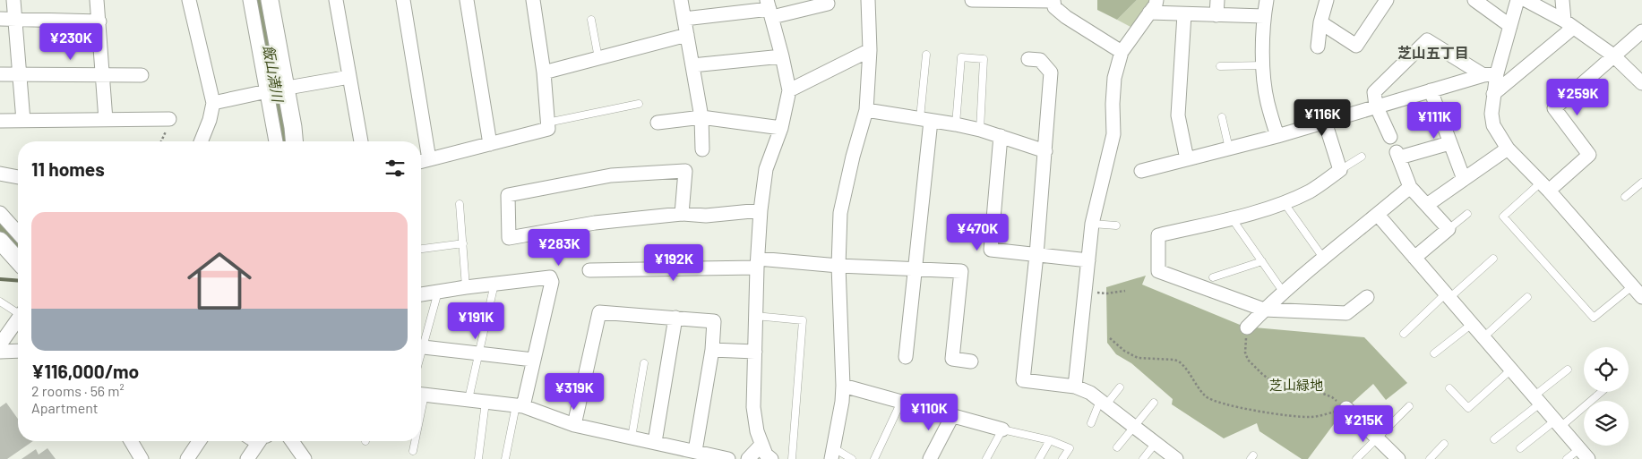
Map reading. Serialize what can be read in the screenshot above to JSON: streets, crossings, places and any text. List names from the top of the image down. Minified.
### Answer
{"districts":["芝山五丁目"],"water":["飯山満川"],"parks":["芝山緑地"],"page":{"price":["¥230K","¥259K","¥116K","¥111K","¥470K","¥283K","¥192K","¥191K","¥319K","¥110K","¥215K"],"heading":"11 homes","list":[{"name":"¥116,000/mo","note":"2 rooms · 56 m² · Apartment"}]}}
